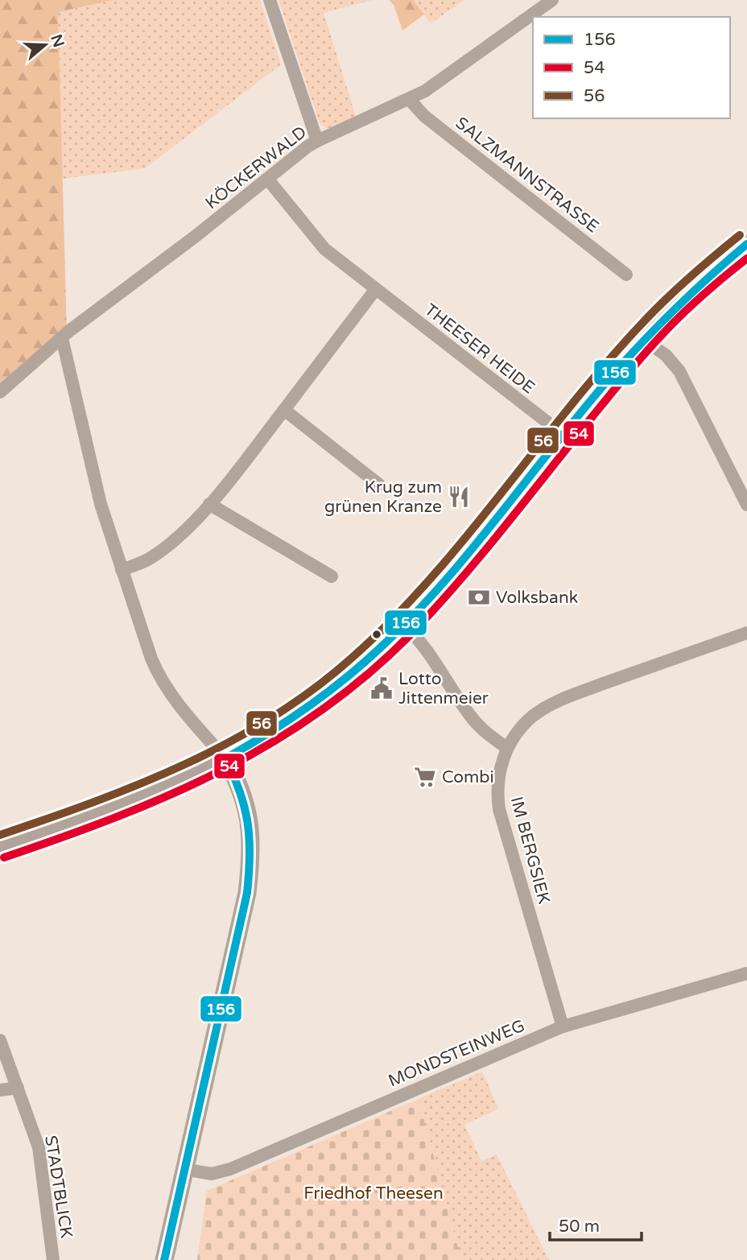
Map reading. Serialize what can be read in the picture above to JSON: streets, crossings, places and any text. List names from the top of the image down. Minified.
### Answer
{"streets":{"street":["KÖCKERWALD","SALZMANNSTRASSE","THEESER HEIDE","IM BERGSIEK","MONDSTEINWEG","STADTBLICK"]},"crossings":[["KÖCKERWALD","SALZMANNSTRASSE"],["KÖCKERWALD","THEESER HEIDE"],["IM BERGSIEK","MONDSTEINWEG"]],"parks":["Friedhof Theesen"],"places":{"restaurant":["Krug zum grünen Kranze"],"bank":["Volksbank"],"public building":["Lotto Jittenmeier"],"supermarket":["Combi"]},"lines":["transit line 56","transit line 156","transit line 54"],"legend":["156","54","56"],"scale_bar":"50 m","north":"right"}
